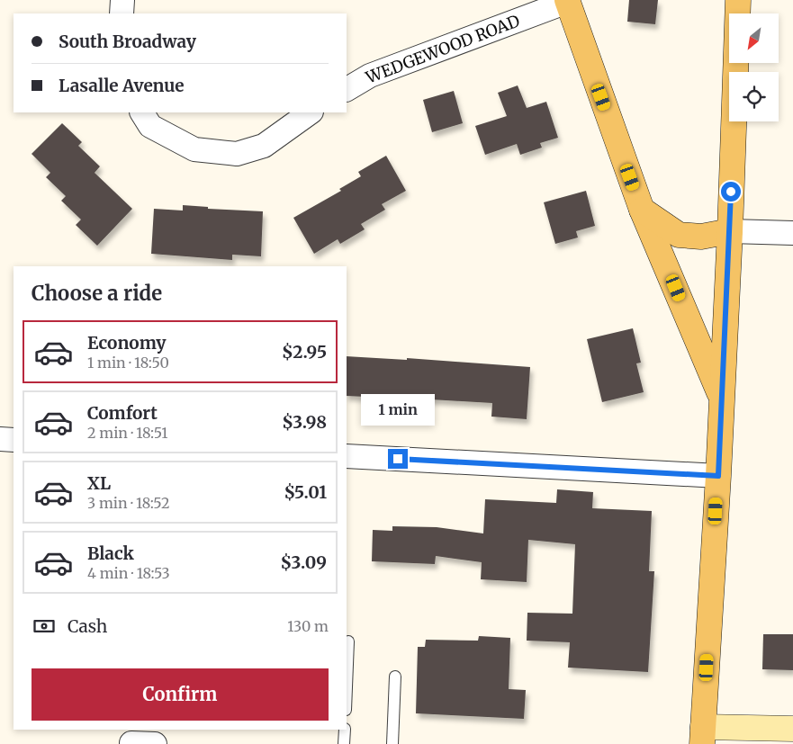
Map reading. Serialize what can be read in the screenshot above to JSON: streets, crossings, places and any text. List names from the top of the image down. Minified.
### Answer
{"streets":{"street":["WEDGEWOOD ROAD"]},"north":"bottom left","page":{"banner":["South Broadway","Lasalle Avenue"],"heading":"Choose a ride","list":[{"name":"Economy","note":"1 min · 18:50","value":"$2.95"},{"name":"Comfort","note":"2 min · 18:51","value":"$3.98"},{"name":"XL","note":"3 min · 18:52","value":"$5.01"},{"name":"Black","note":"4 min · 18:53","value":"$3.09"}],"bubble":"1 min","pay":["Cash","130 m"],"buttons":"Confirm"}}
